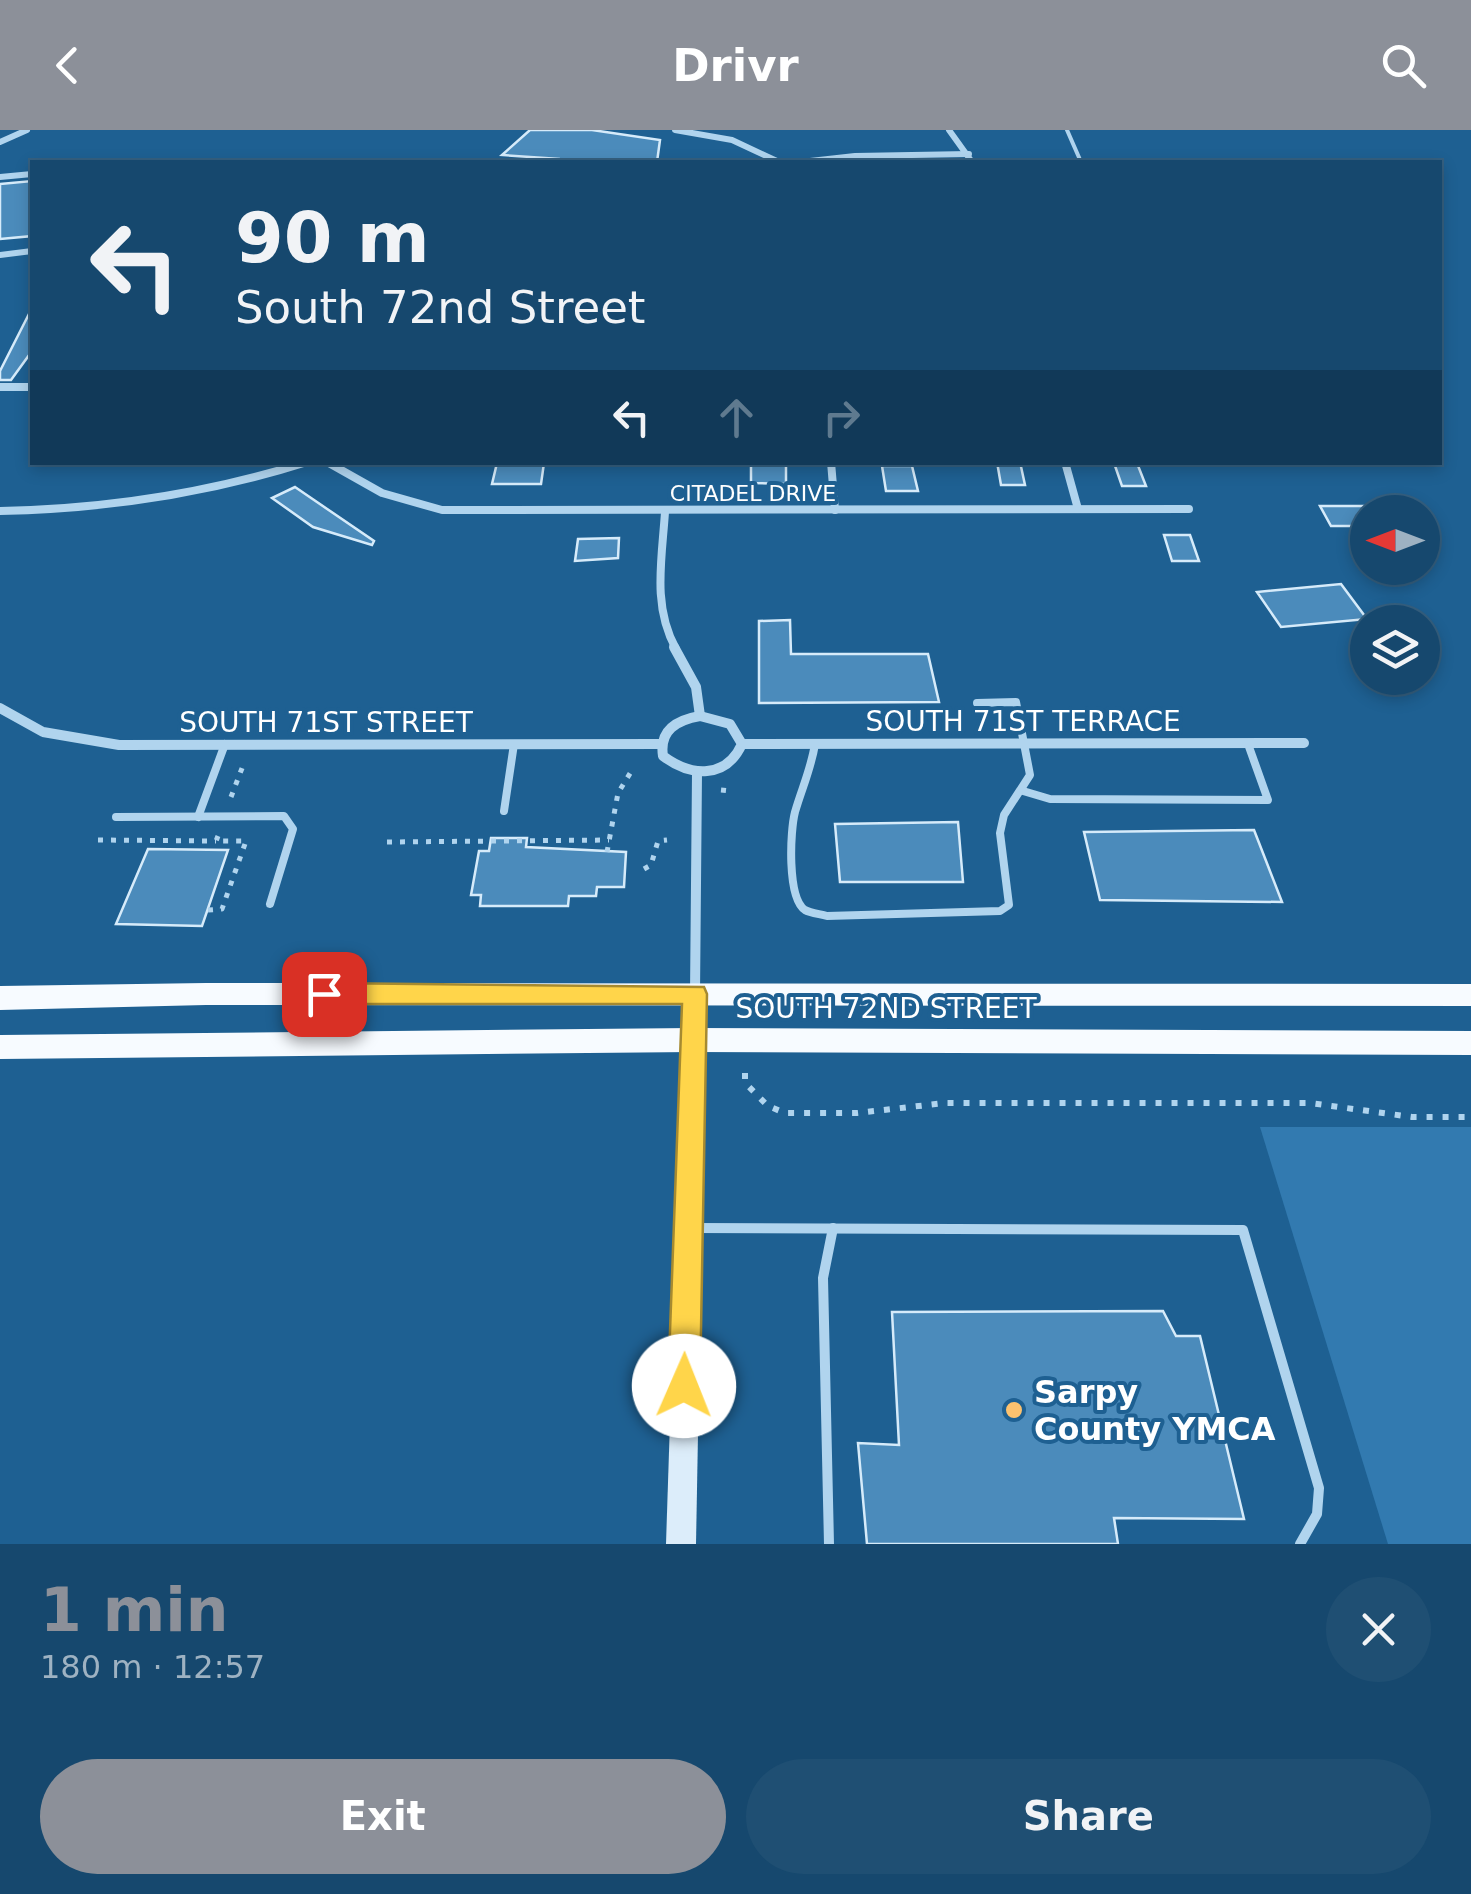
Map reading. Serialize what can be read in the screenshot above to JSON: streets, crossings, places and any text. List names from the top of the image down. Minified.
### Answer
{"streets":{"main road":["SOUTH 72ND STREET"],"street":["CITADEL DRIVE","SOUTH 71ST TERRACE","SOUTH 71ST STREET"]},"crossings":[["SOUTH 71ST TERRACE","SOUTH 71ST STREET"]],"places":["Sarpy County YMCA"],"north":"left","page":{"header":"Drivr","turn":["90 m","South 72nd Street"],"heading":["1 min","180 m · 12:57"],"buttons":["Exit","Share"]}}
